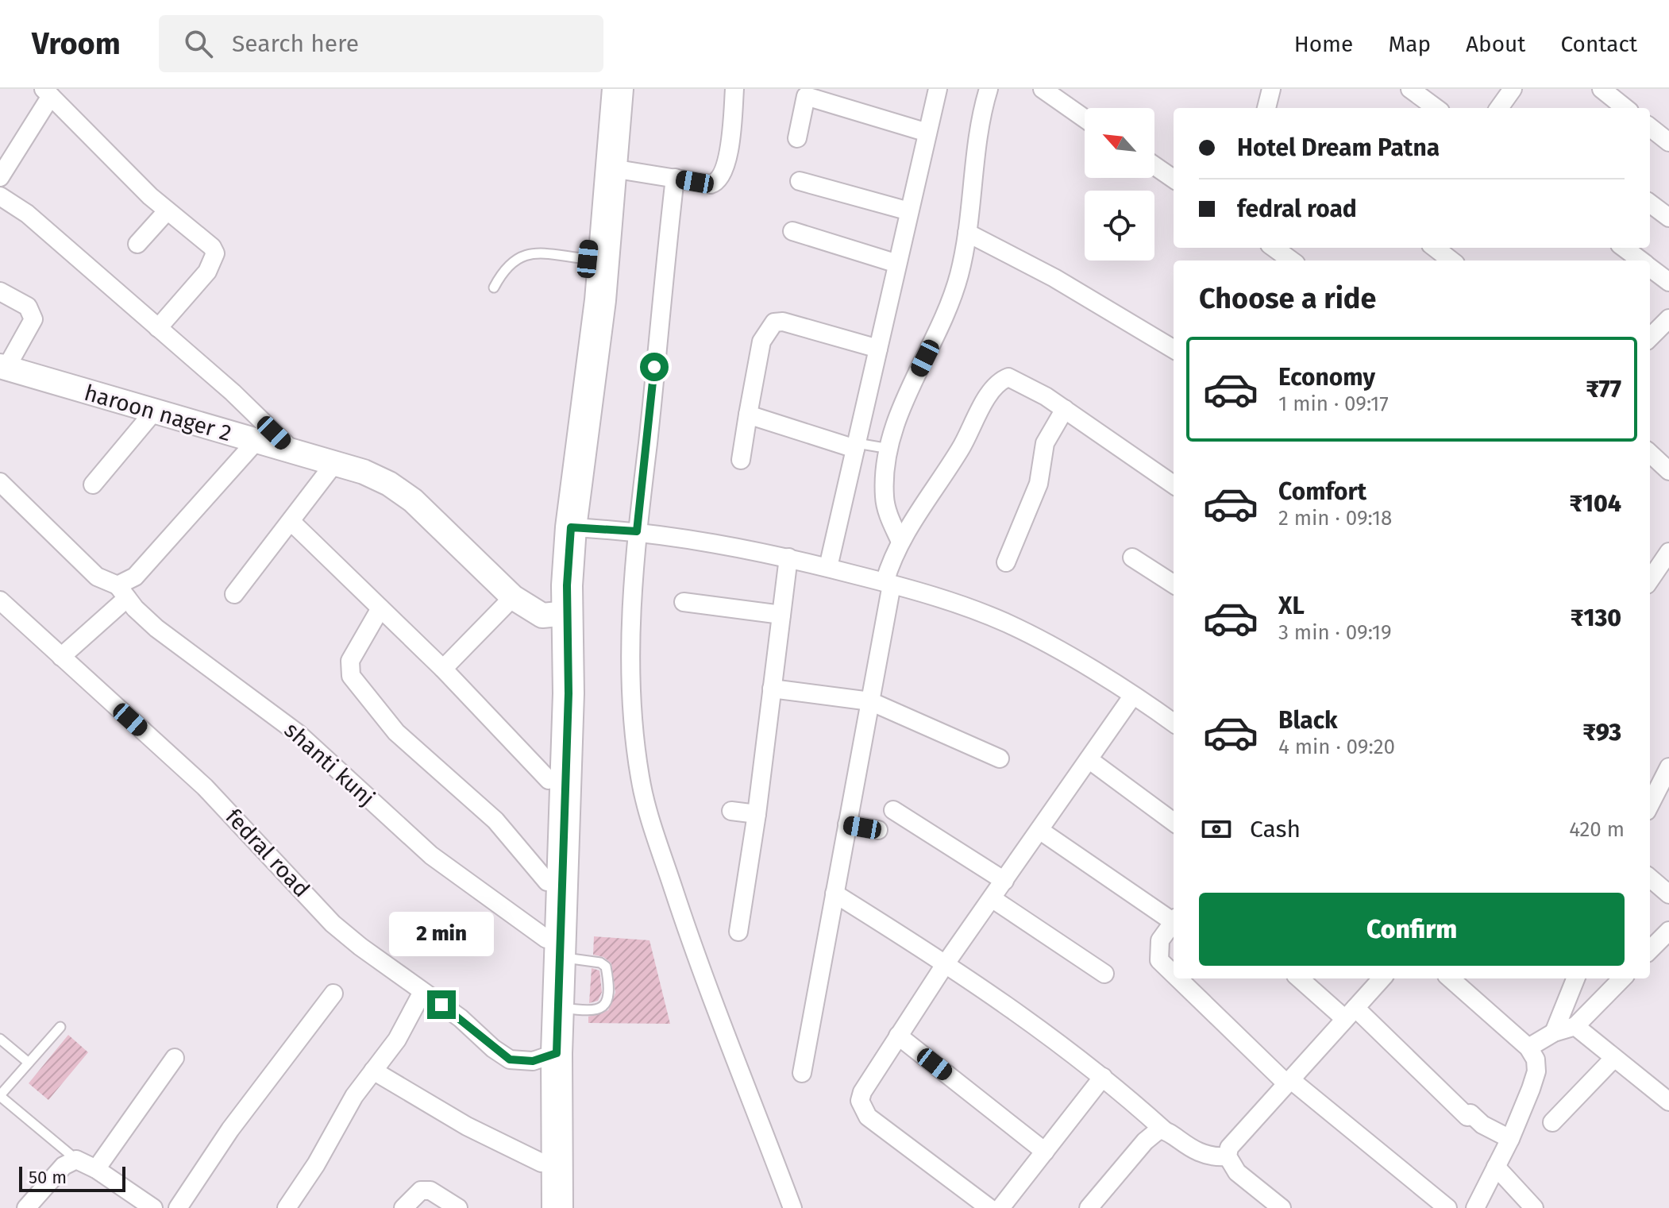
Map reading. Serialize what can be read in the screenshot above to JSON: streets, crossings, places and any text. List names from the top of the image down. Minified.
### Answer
{"streets":{"street":["haroon nager 2","shanti kunj","fedral road"]},"scale_bar":"50 m","north":"top left","page":{"header":"Vroom","search":"Search here","nav":["Home","Map","About","Contact"],"banner":["Hotel Dream Patna","fedral road"],"heading":"Choose a ride","list":[{"name":"Economy","note":"1 min · 09:17","value":"₹77"},{"name":"Comfort","note":"2 min · 09:18","value":"₹104"},{"name":"XL","note":"3 min · 09:19","value":"₹130"},{"name":"Black","note":"4 min · 09:20","value":"₹93"}],"pay":["Cash","420 m"],"buttons":"Confirm","bubble":"2 min","scale":"50 m"}}
